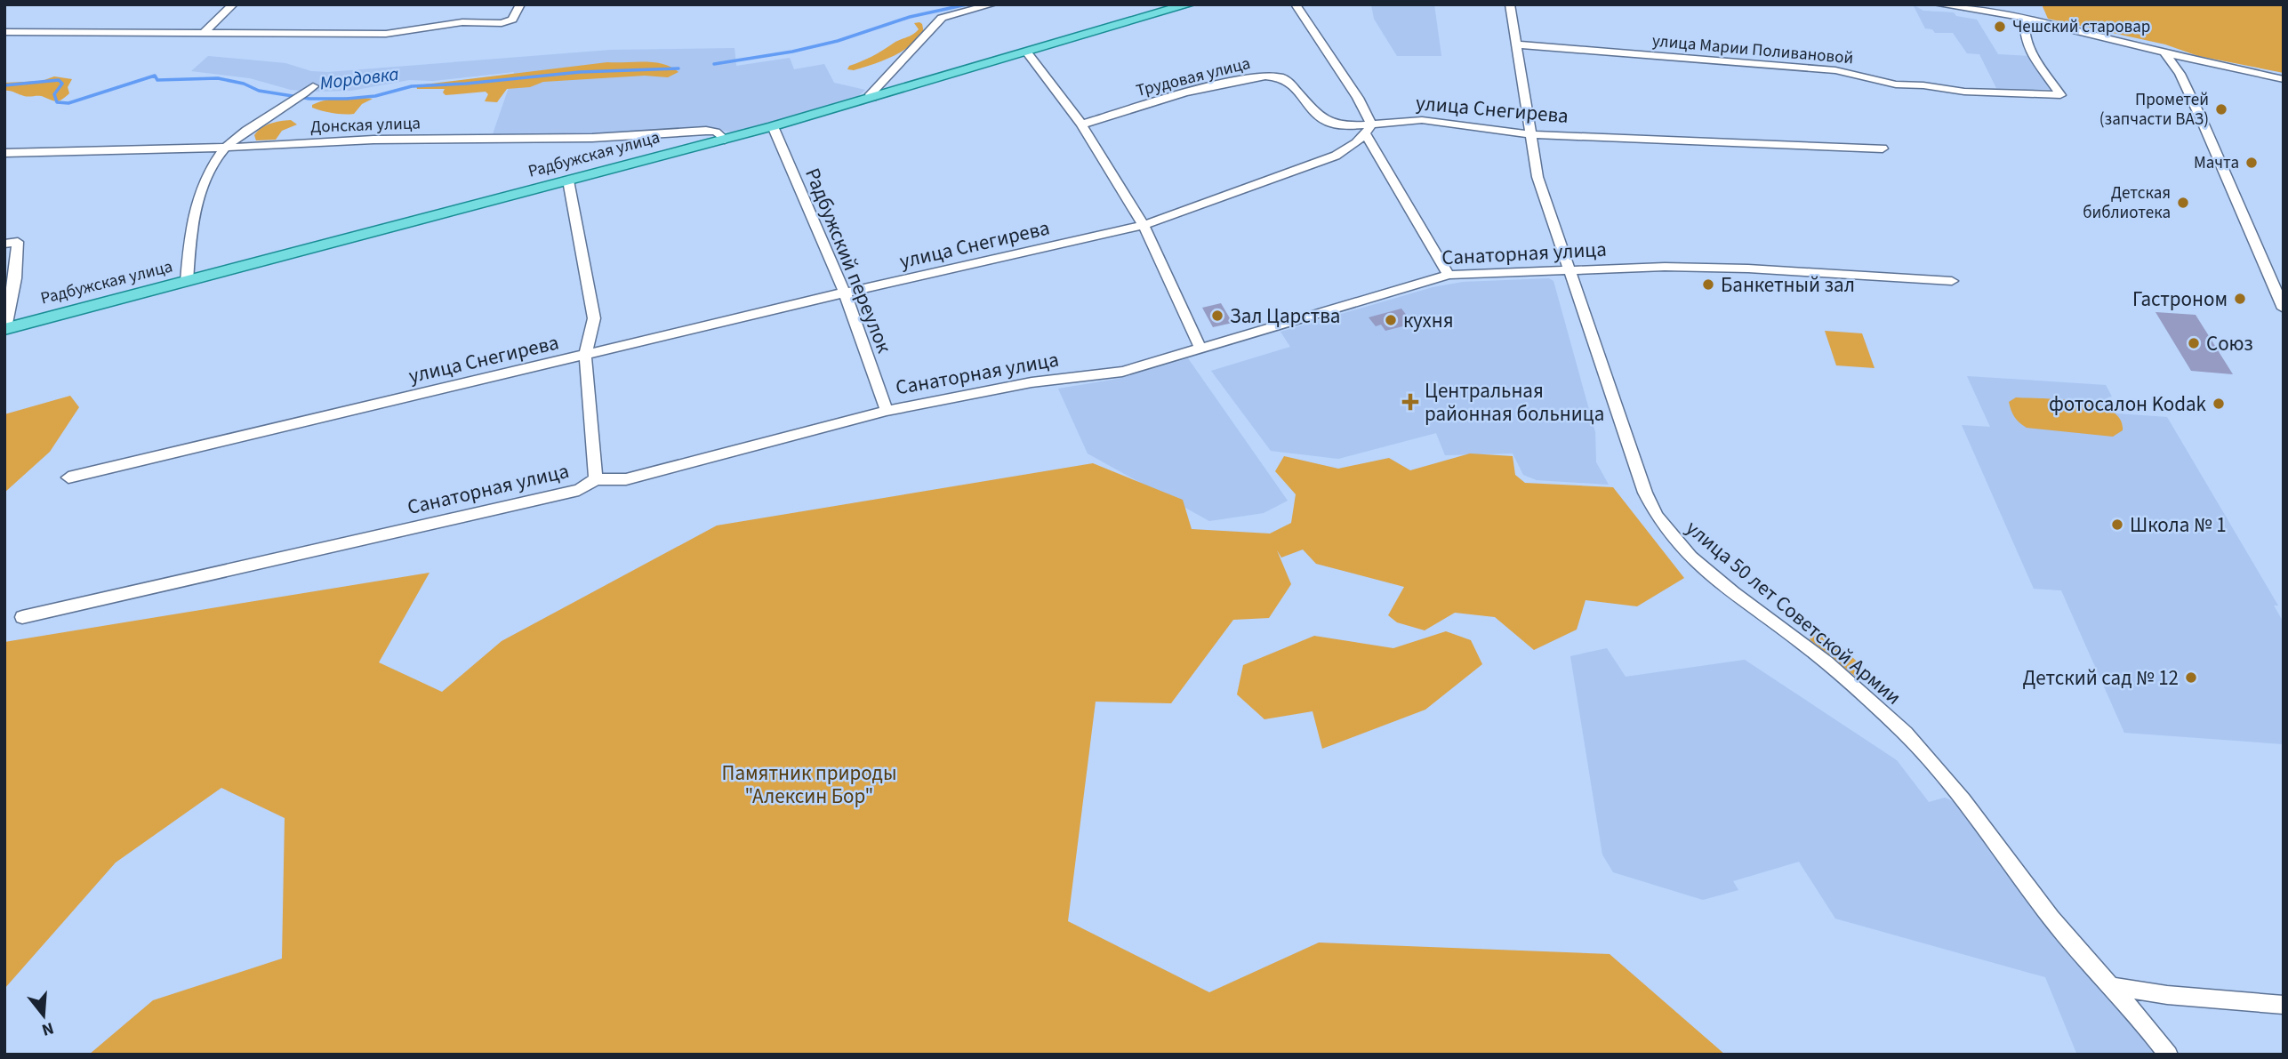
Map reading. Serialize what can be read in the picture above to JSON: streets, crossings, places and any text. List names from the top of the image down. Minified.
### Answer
{"streets":{"main road":["Радбужская улица"],"street":["улица Марии Поливановой","Трудовая улица","улица Снегирева","Донская улица","Санаторная улица","Радбужский переулок","улица 50 лет Советской Армии"]},"crossings":[["улица Марии Поливановой","улица 50 лет Советской Армии"],["Трудовая улица","улица Снегирева"],["улица Снегирева","Радбужский переулок"],["улица Снегирева","улица 50 лет Советской Армии"],["Донская улица","Радбужская улица"],["Радбужская улица","Радбужский переулок"],["Санаторная улица","Радбужский переулок"],["Санаторная улица","улица 50 лет Советской Армии"]],"water":["Мордовка"],"parks":["Памятник природы \"Алексин Бор\""],"places":{"other":["Чешский старовар","Прометей (запчасти ВАЗ)","Мачта","Детская библиотека","Банкетный зал","Гастроном","Зал Царства","кухня","Союз","фотосалон Kodak","Школа № 1","Детский сад № 12"],"health":["Центральная районная больница"]},"north":"bottom"}
